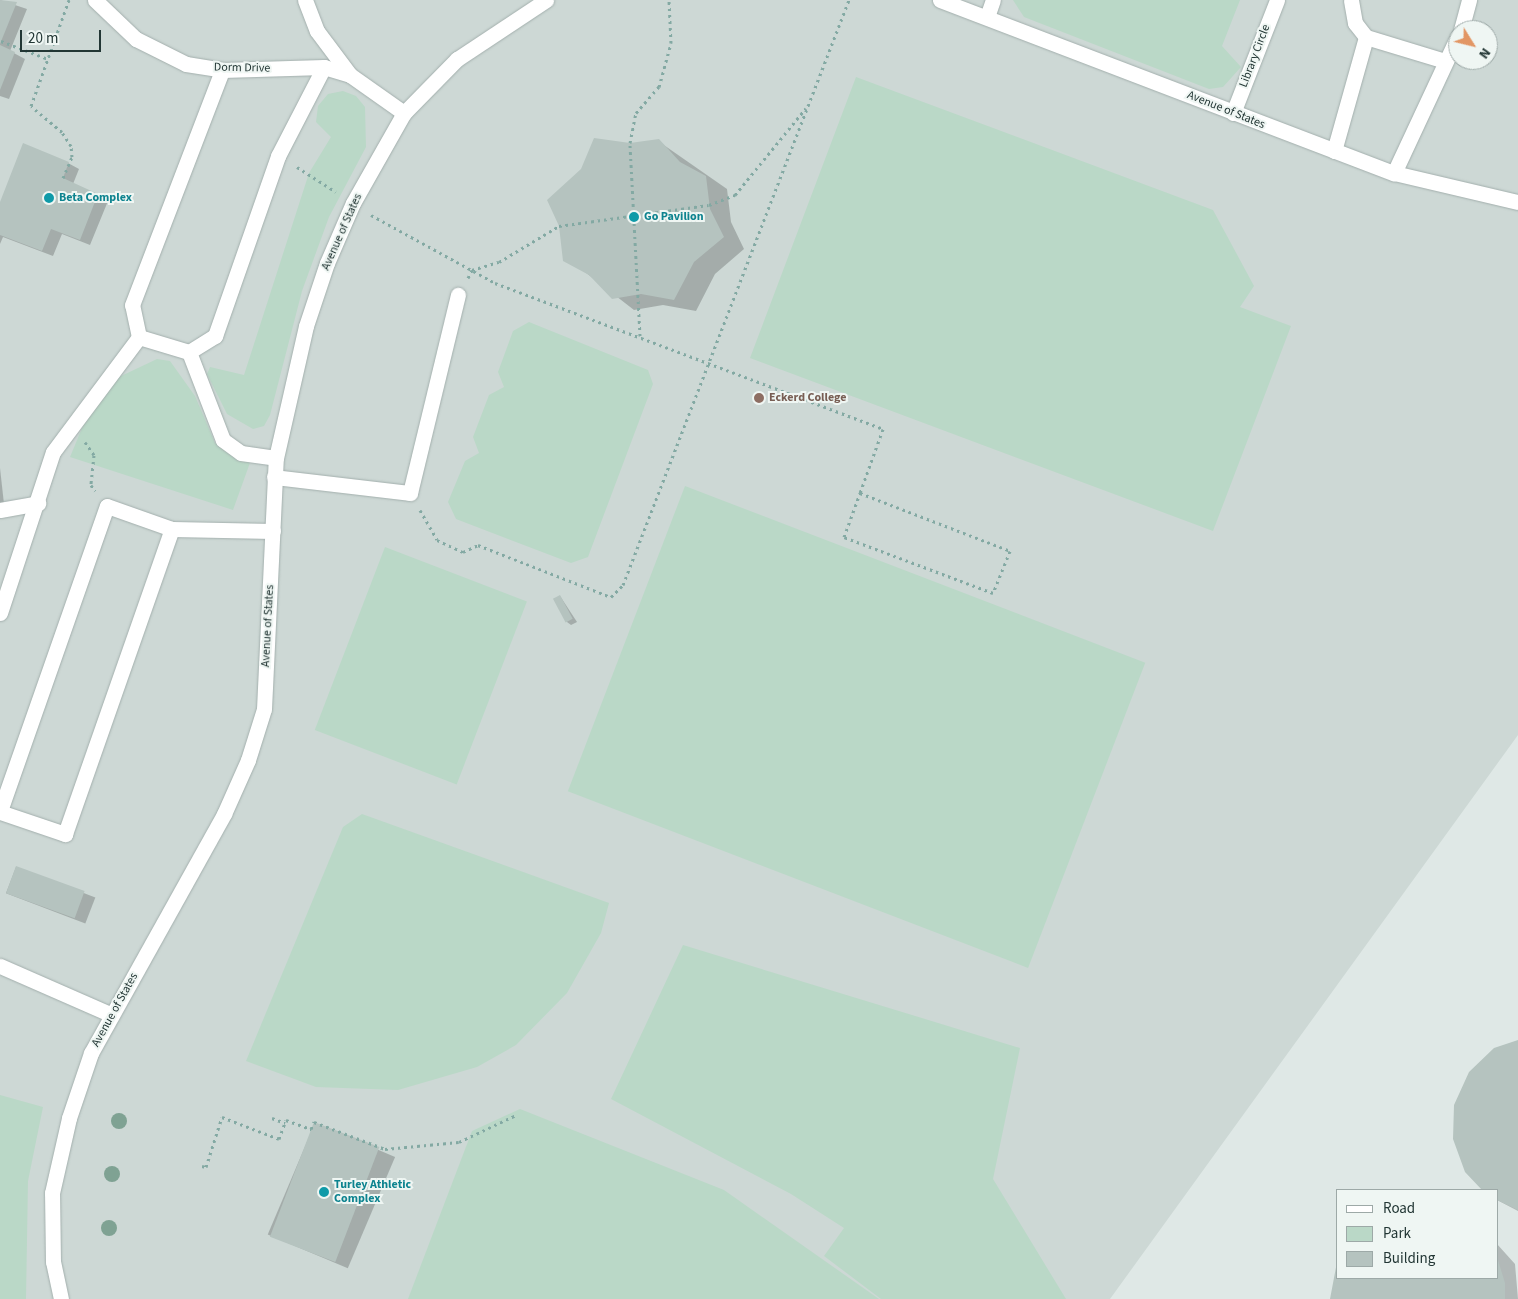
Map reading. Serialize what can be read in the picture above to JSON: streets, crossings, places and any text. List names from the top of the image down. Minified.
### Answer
{"streets":{"street":["Library Circle","Dorm Drive","Avenue of States"]},"crossings":[["Library Circle","Avenue of States"]],"places":["Beta Complex","Go Pavilion","Eckerd College","Turley Athletic Complex"],"legend":["Road","Park","Building"],"scale_bar":"20 m","north":"bottom right"}
